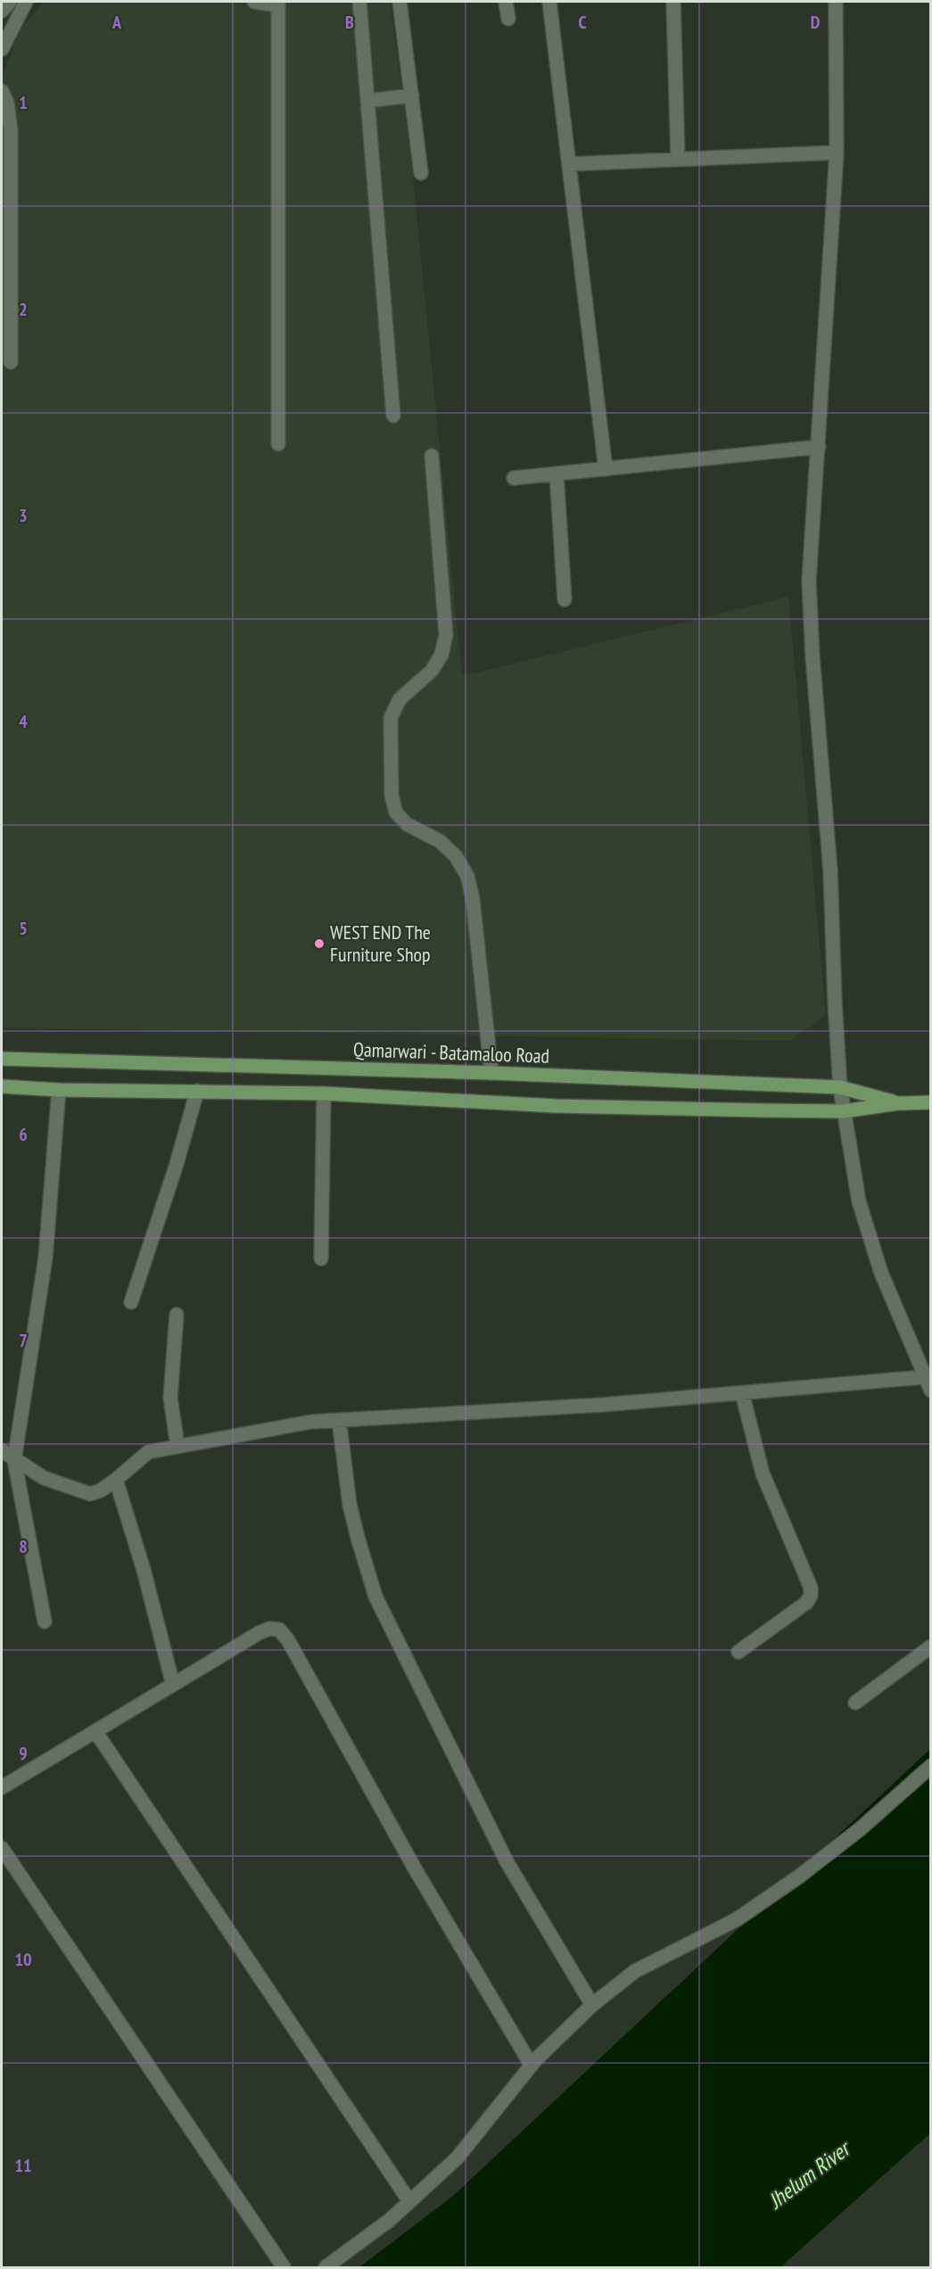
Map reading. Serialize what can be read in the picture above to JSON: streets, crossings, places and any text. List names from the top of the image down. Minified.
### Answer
{"streets":{"main road":["Qamarwari - Batamaloo Road"]},"water":["Jhelum River"],"places":["WEST END The Furniture Shop"],"grid":{"columns":["A","B","C","D"],"rows":["1","2","3","4","5","6","7","8","9","10","11"]}}
